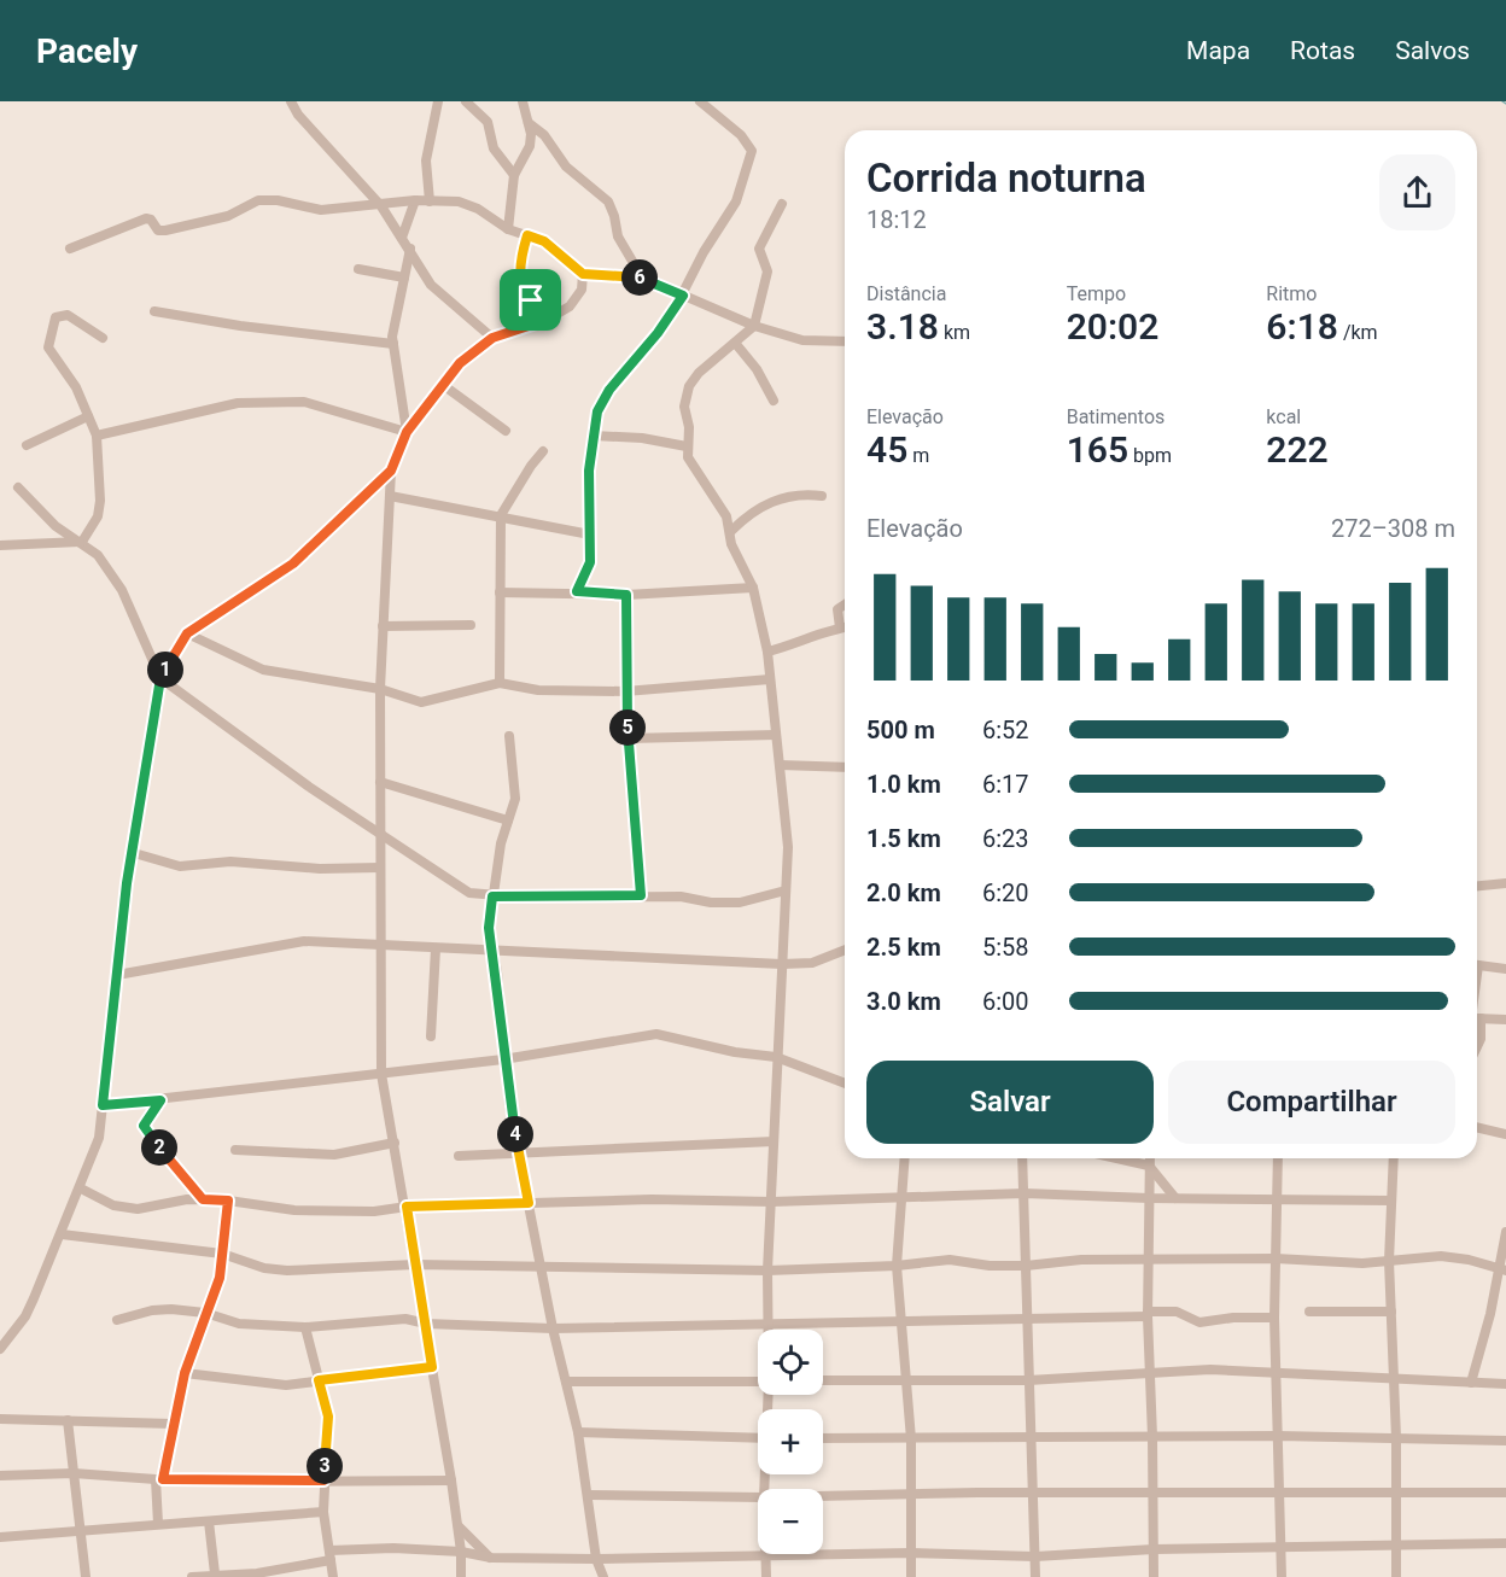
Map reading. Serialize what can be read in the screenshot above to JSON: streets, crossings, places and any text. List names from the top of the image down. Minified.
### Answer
{"page":{"header":"Pacely","nav":["Mapa","Rotas","Salvos"],"heading":["Corrida noturna","18:12"],"stats":[["Distância","3.18 km"],["Tempo","20:02"],["Ritmo","6:18 /km"],["Elevação","45 m"],["Batimentos","165 bpm"],["kcal","222"]],"pins":["6","1","5","4","2","3"],"chart":["Elevação","272–308 m"],"list":[{"name":"500 m","note":"6:52"},{"name":"1.0 km","note":"6:17"},{"name":"1.5 km","note":"6:23"},{"name":"2.0 km","note":"6:20"},{"name":"2.5 km","note":"5:58"},{"name":"3.0 km","note":"6:00"}],"buttons":["Salvar","Compartilhar"],"map_buttons":["+","−"]}}
